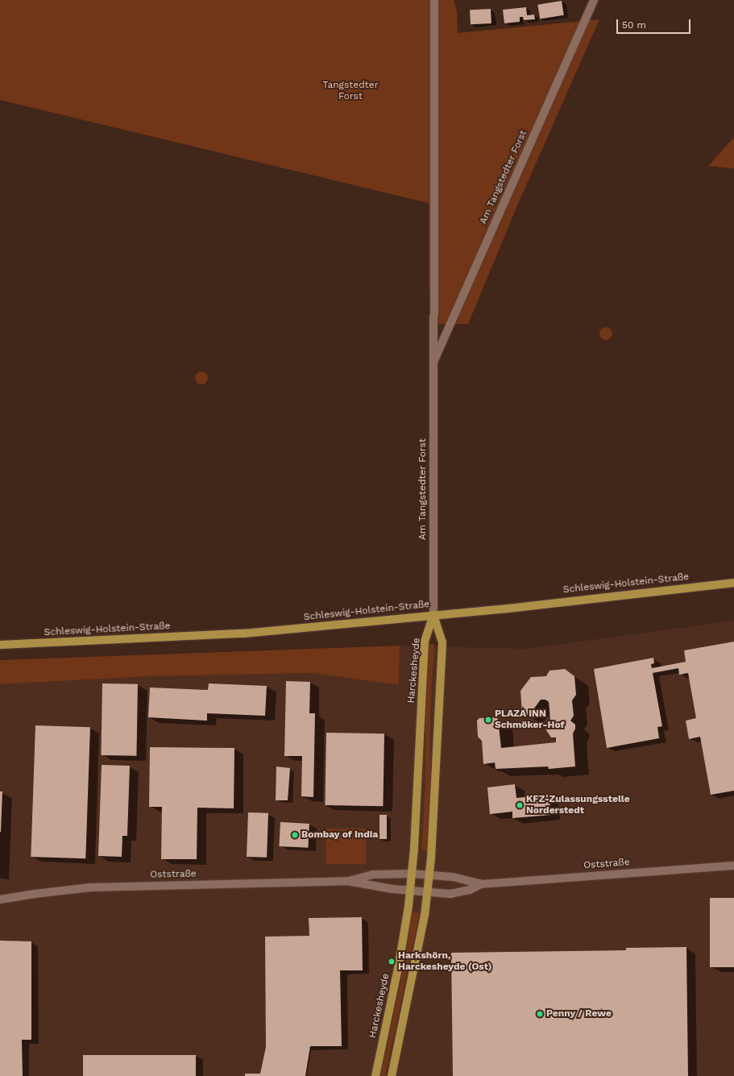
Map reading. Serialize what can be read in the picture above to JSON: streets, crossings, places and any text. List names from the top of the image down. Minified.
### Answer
{"streets":{"main road":["Schleswig-Holstein-Straße","Harckesheyde"],"street":["Am Tangstedter Forst","Oststraße"]},"crossings":[["Am Tangstedter Forst","Schleswig-Holstein-Straße"],["Am Tangstedter Forst","Harckesheyde"],["Schleswig-Holstein-Straße","Harckesheyde"],["Harckesheyde","Oststraße"]],"parks":["Tangstedter Forst"],"places":["PLAZA INN Schmöker-Hof","KFZ-Zulassungsstelle Norderstedt","Bombay of India","Harkshörn, Harckesheyde (Ost)","Penny / Rewe"],"scale_bar":"50 m"}
